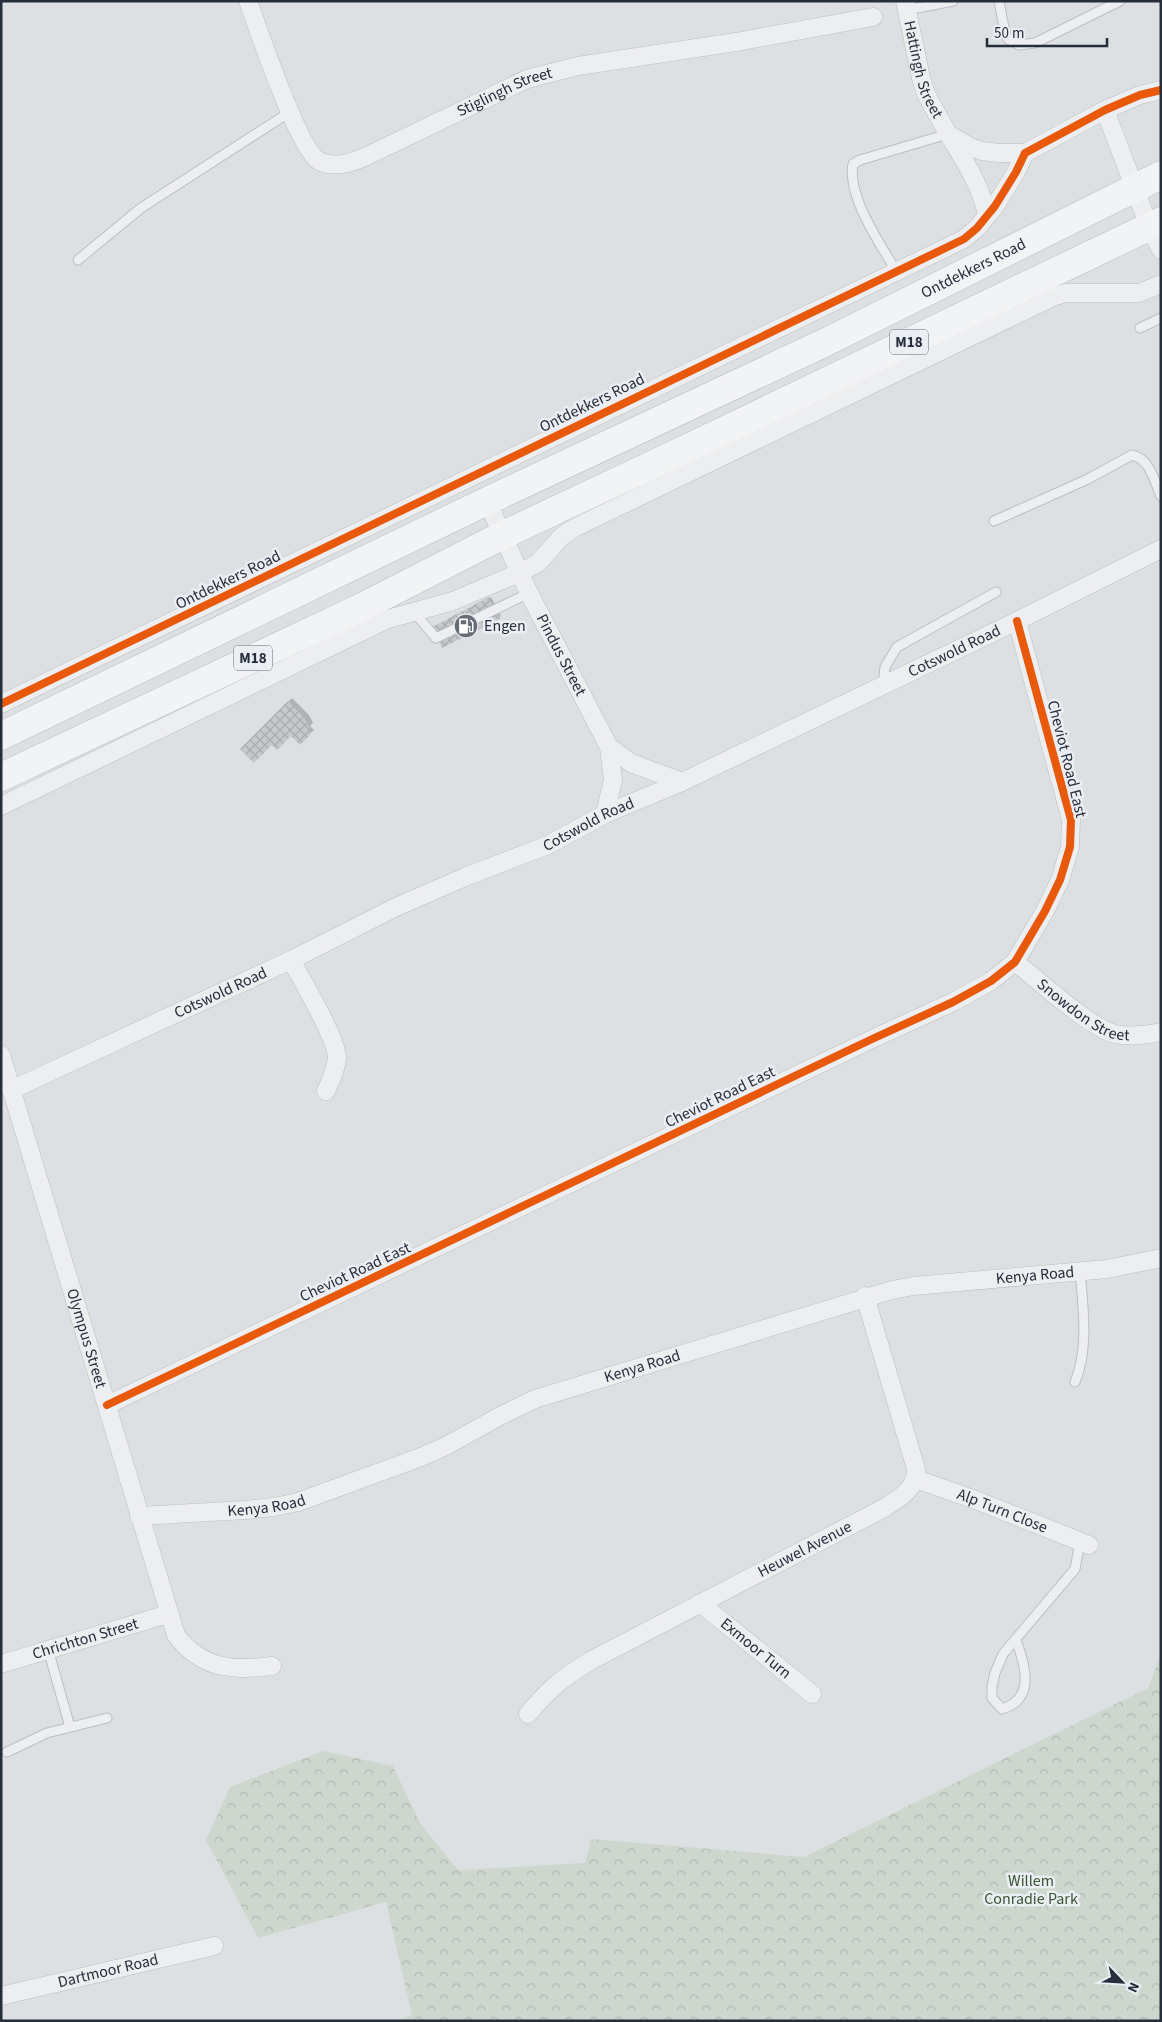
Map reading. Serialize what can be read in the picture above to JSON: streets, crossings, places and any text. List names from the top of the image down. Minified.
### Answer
{"streets":{"main road":["Ontdekkers Road","M18"],"street":["Hattingh Street","Stiglingh Street","Cotswold Road","Pindus Street","Cheviot Road East","Snowdon Street","Kenya Road","Olympus Street","Alp Turn Close","Heuwel Avenue","Chrichton Street","Exmoor Turn","Dartmoor Road"]},"crossings":[["Hattingh Street","Ontdekkers Road"],["Ontdekkers Road","Pindus Street"],["M18","Pindus Street"],["Cotswold Road","Pindus Street"],["Cotswold Road","Cheviot Road East"],["Cotswold Road","Olympus Street"],["Cheviot Road East","Snowdon Street"],["Cheviot Road East","Olympus Street"],["Kenya Road","Olympus Street"],["Olympus Street","Chrichton Street"],["Alp Turn Close","Heuwel Avenue"],["Heuwel Avenue","Exmoor Turn"]],"parks":["Willem Conradie Park"],"places":{"fuel station":["Engen"]},"scale_bar":"50 m","north":"bottom right"}
